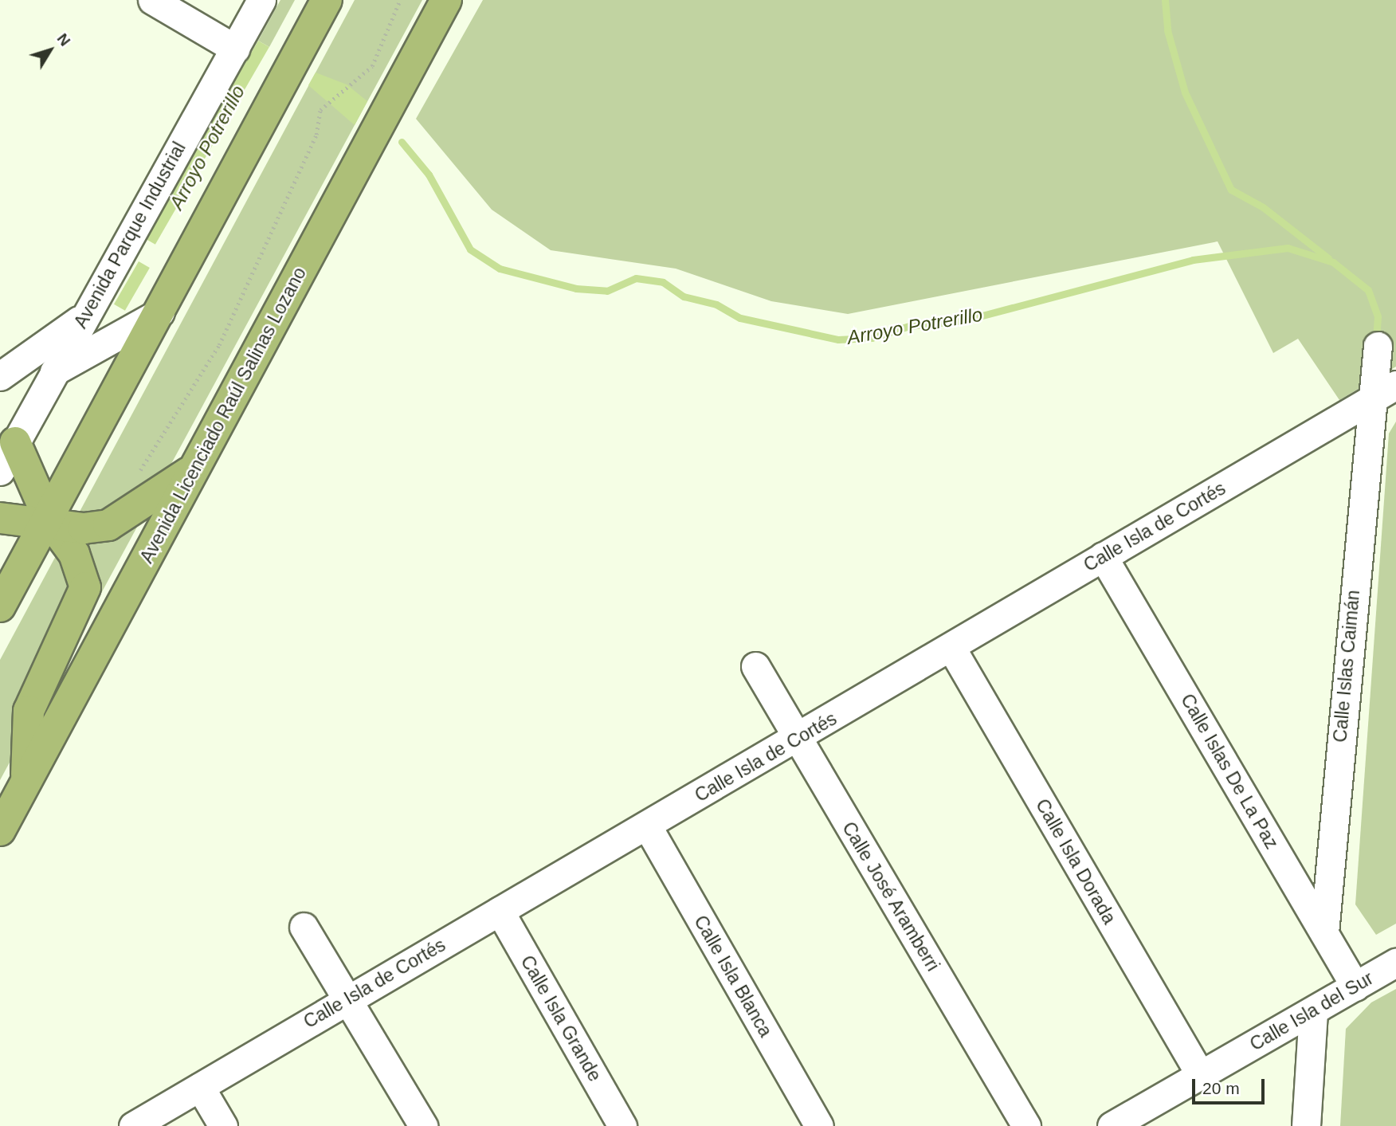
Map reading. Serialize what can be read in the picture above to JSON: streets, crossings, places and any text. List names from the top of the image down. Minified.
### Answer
{"streets":{"main road":["Avenida Licenciado Raúl Salinas Lozano"],"street":["Avenida Parque Industrial","Calle Isla de Cortés","Calle Islas Caimán","Calle Islas De La Paz","Calle Isla Dorada","Calle José Aramberri","Calle Isla Blanca","Calle Isla del Sur","Calle Isla Grande"]},"crossings":[["Calle Isla de Cortés","Calle Islas Caimán"],["Calle Isla de Cortés","Calle Islas De La Paz"],["Calle Isla de Cortés","Calle Isla Dorada"],["Calle Isla de Cortés","Calle José Aramberri"],["Calle Isla de Cortés","Calle Isla Blanca"],["Calle Isla de Cortés","Calle Isla Grande"],["Calle Islas Caimán","Calle Islas De La Paz"],["Calle Islas De La Paz","Calle Isla del Sur"],["Calle Isla Dorada","Calle Isla del Sur"]],"water":["Arroyo Potrerillo"],"scale_bar":"20 m","north":"top right"}
